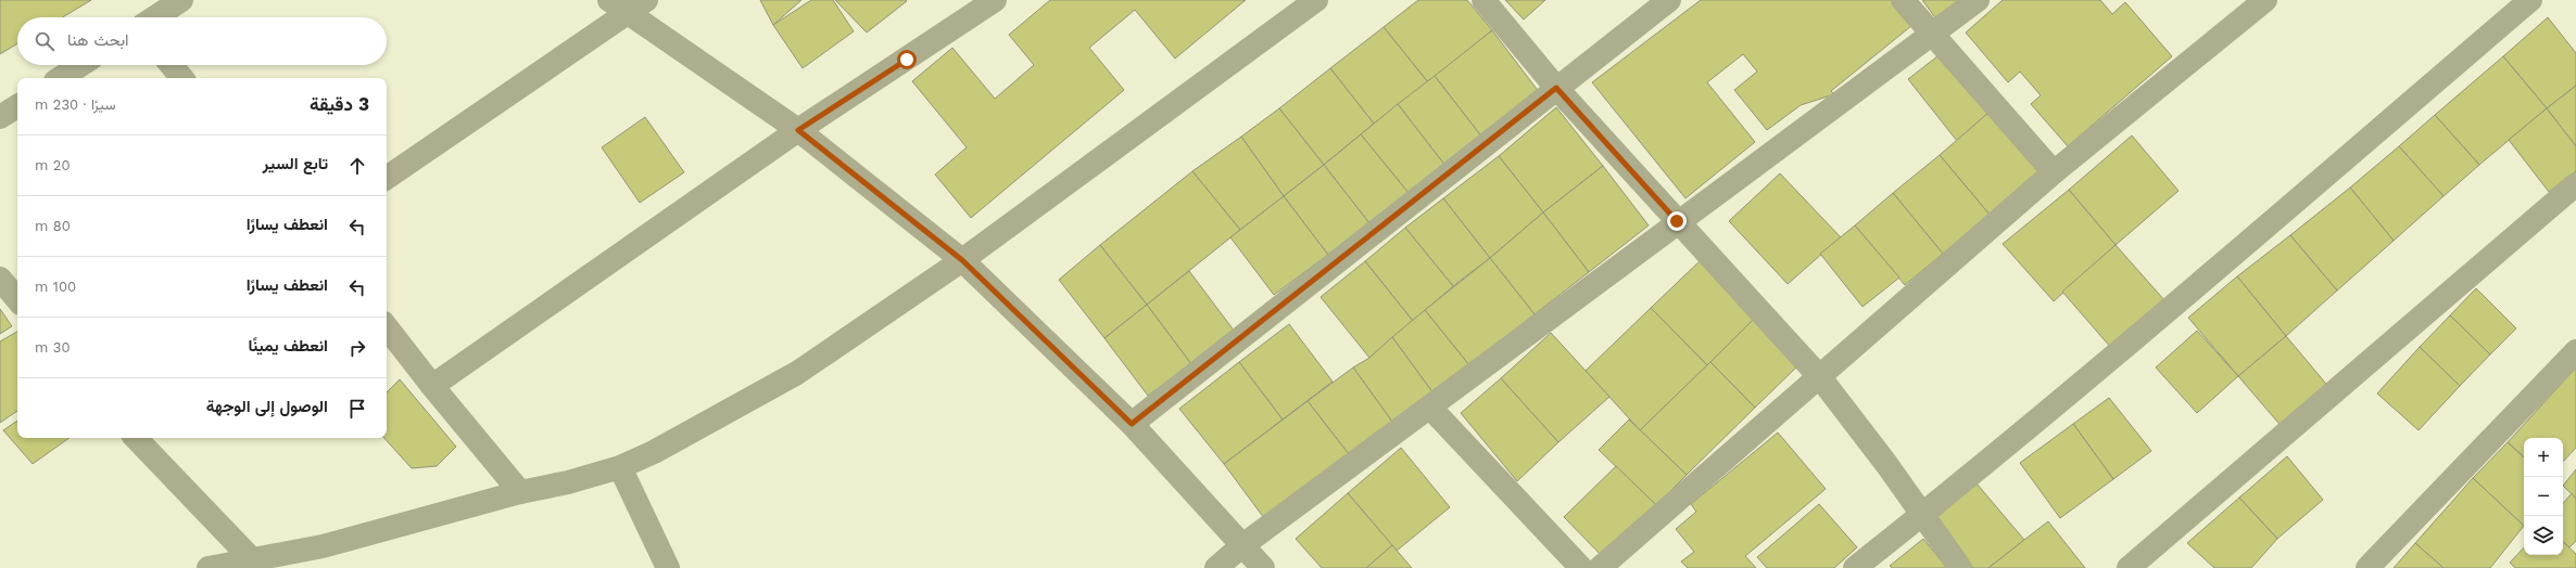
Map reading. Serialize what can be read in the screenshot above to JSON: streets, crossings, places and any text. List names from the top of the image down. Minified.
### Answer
{"page":{"search":"ابحث هنا","heading":["3 دقيقة","سيرًا · 230 m"],"list":[["تابع السير","20 m"],["انعطف يسارًا","80 m"],["انعطف يسارًا","100 m"],["انعطف يمينًا","30 m"],"الوصول إلى الوجهة"],"map_buttons":["+","−"]}}
